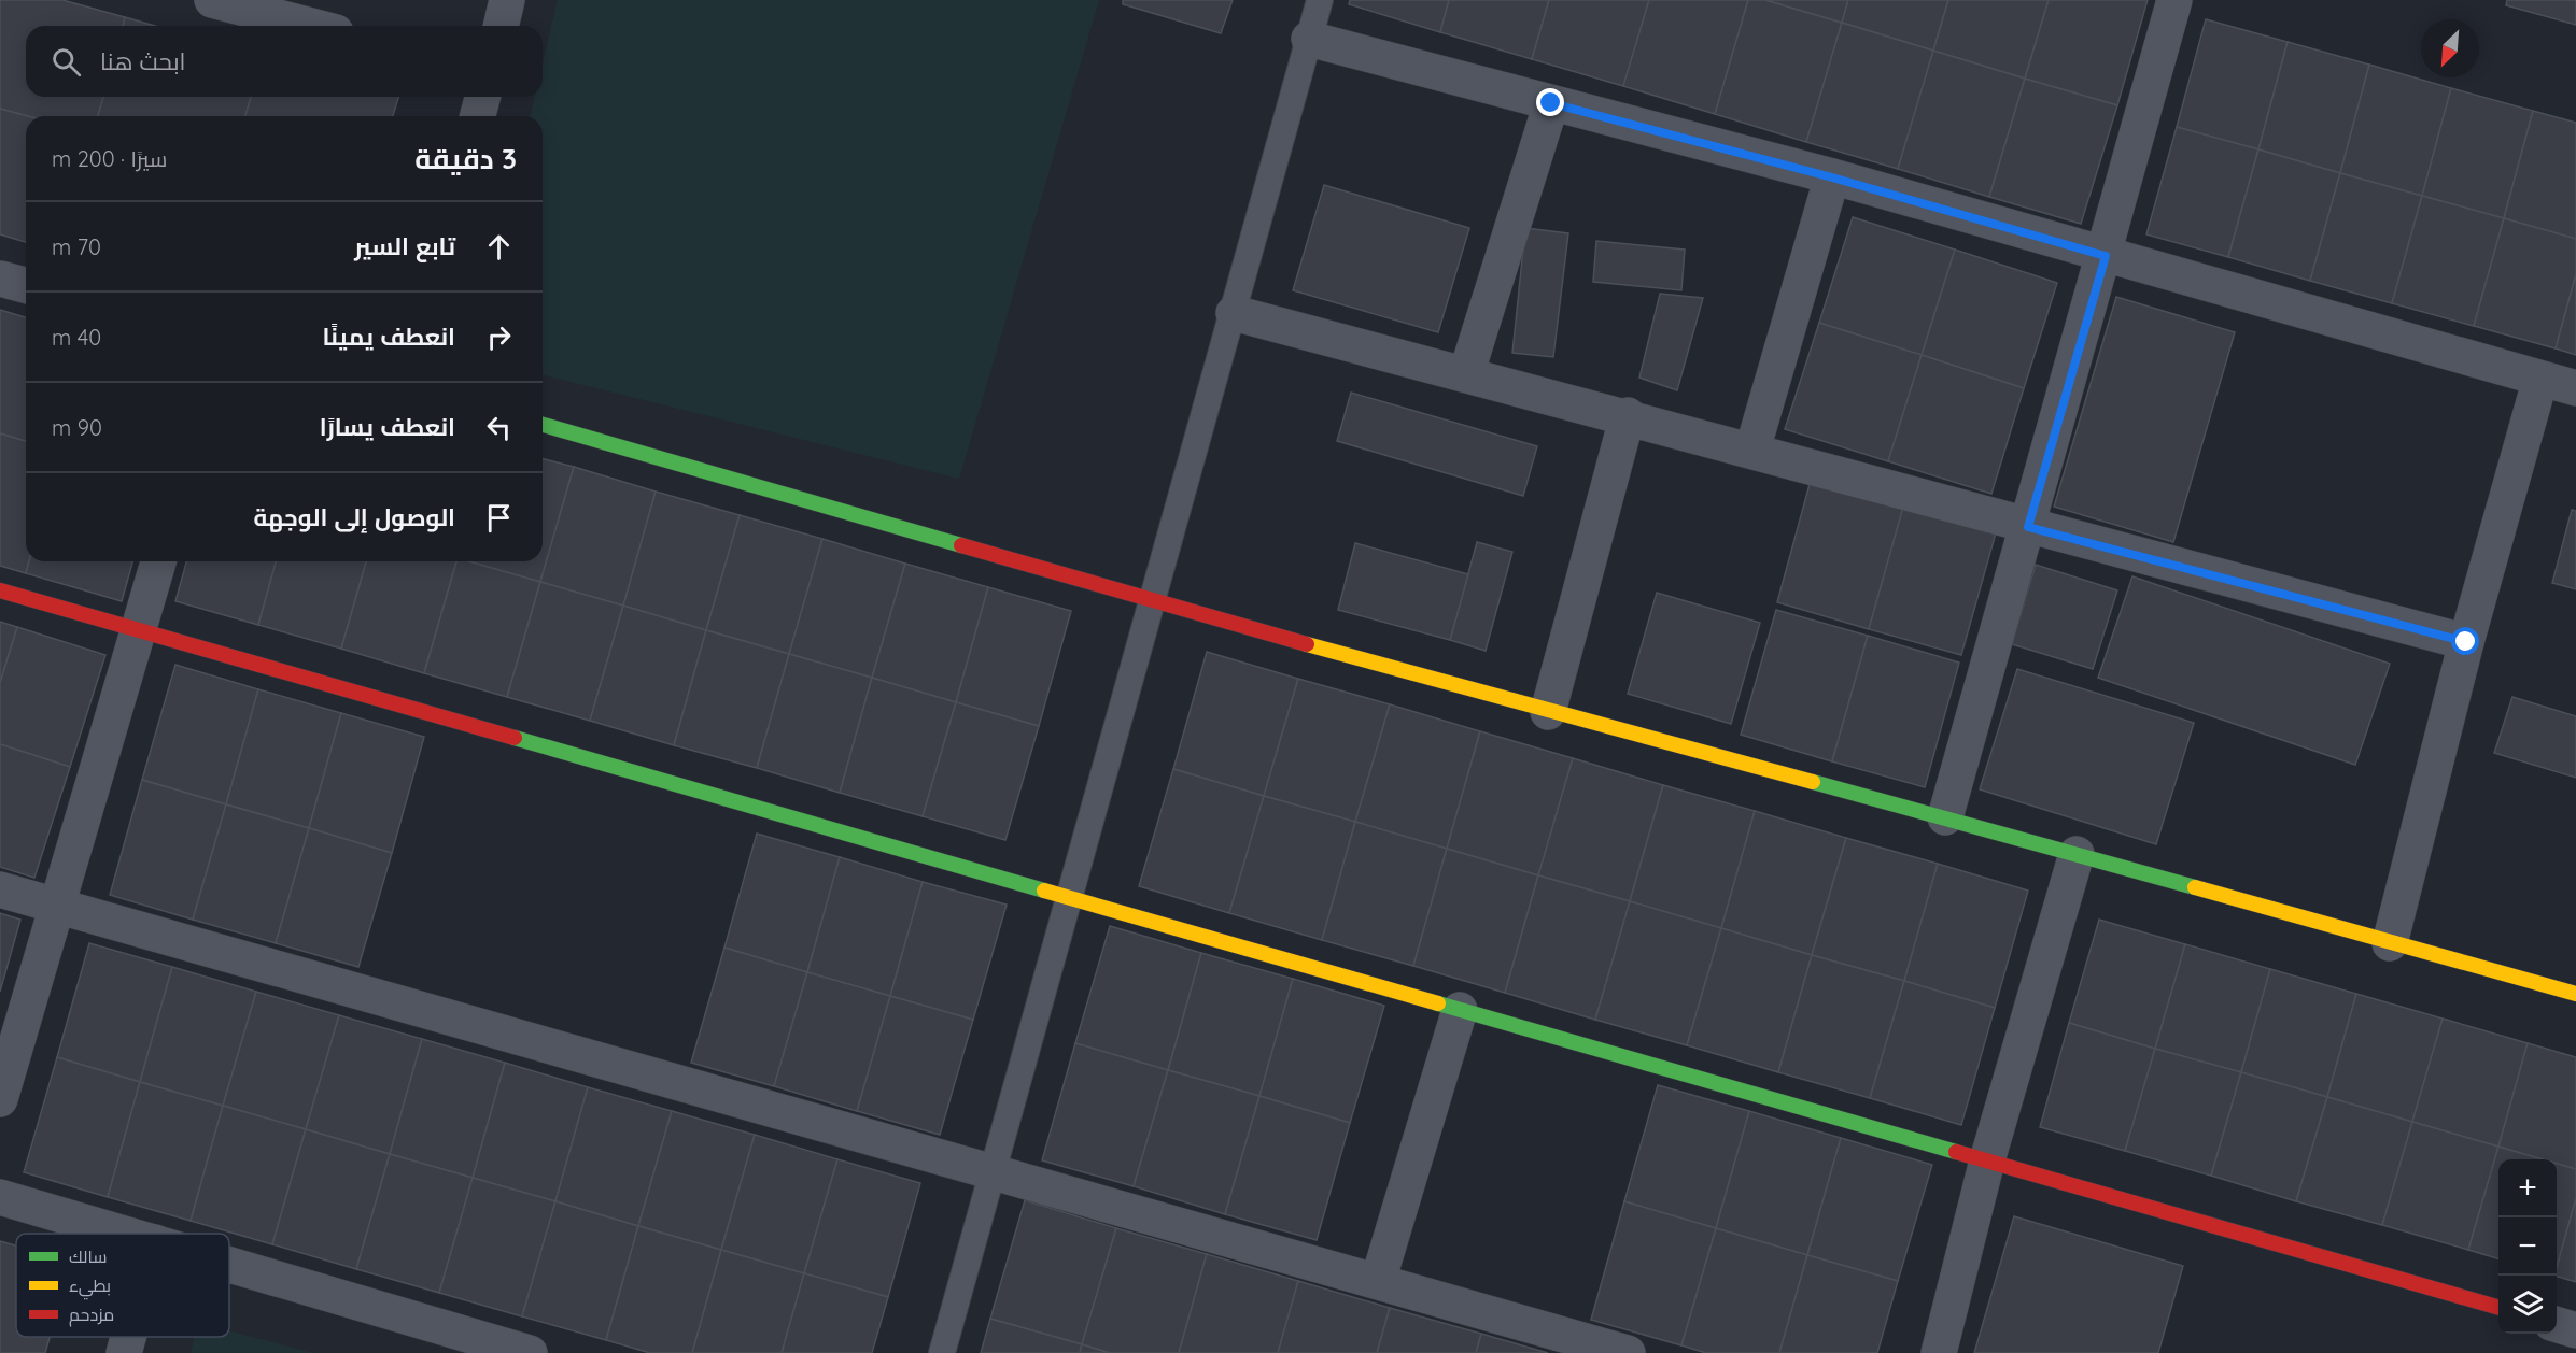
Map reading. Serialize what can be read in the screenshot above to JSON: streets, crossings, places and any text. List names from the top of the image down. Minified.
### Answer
{"legend":["سالك","بطيء","مزدحم"],"north":"bottom left","page":{"search":"ابحث هنا","heading":["3 دقيقة","سيرًا · 200 m"],"list":[["تابع السير","70 m"],["انعطف يمينًا","40 m"],["انعطف يسارًا","90 m"],"الوصول إلى الوجهة"],"map_buttons":["+","−"]}}
